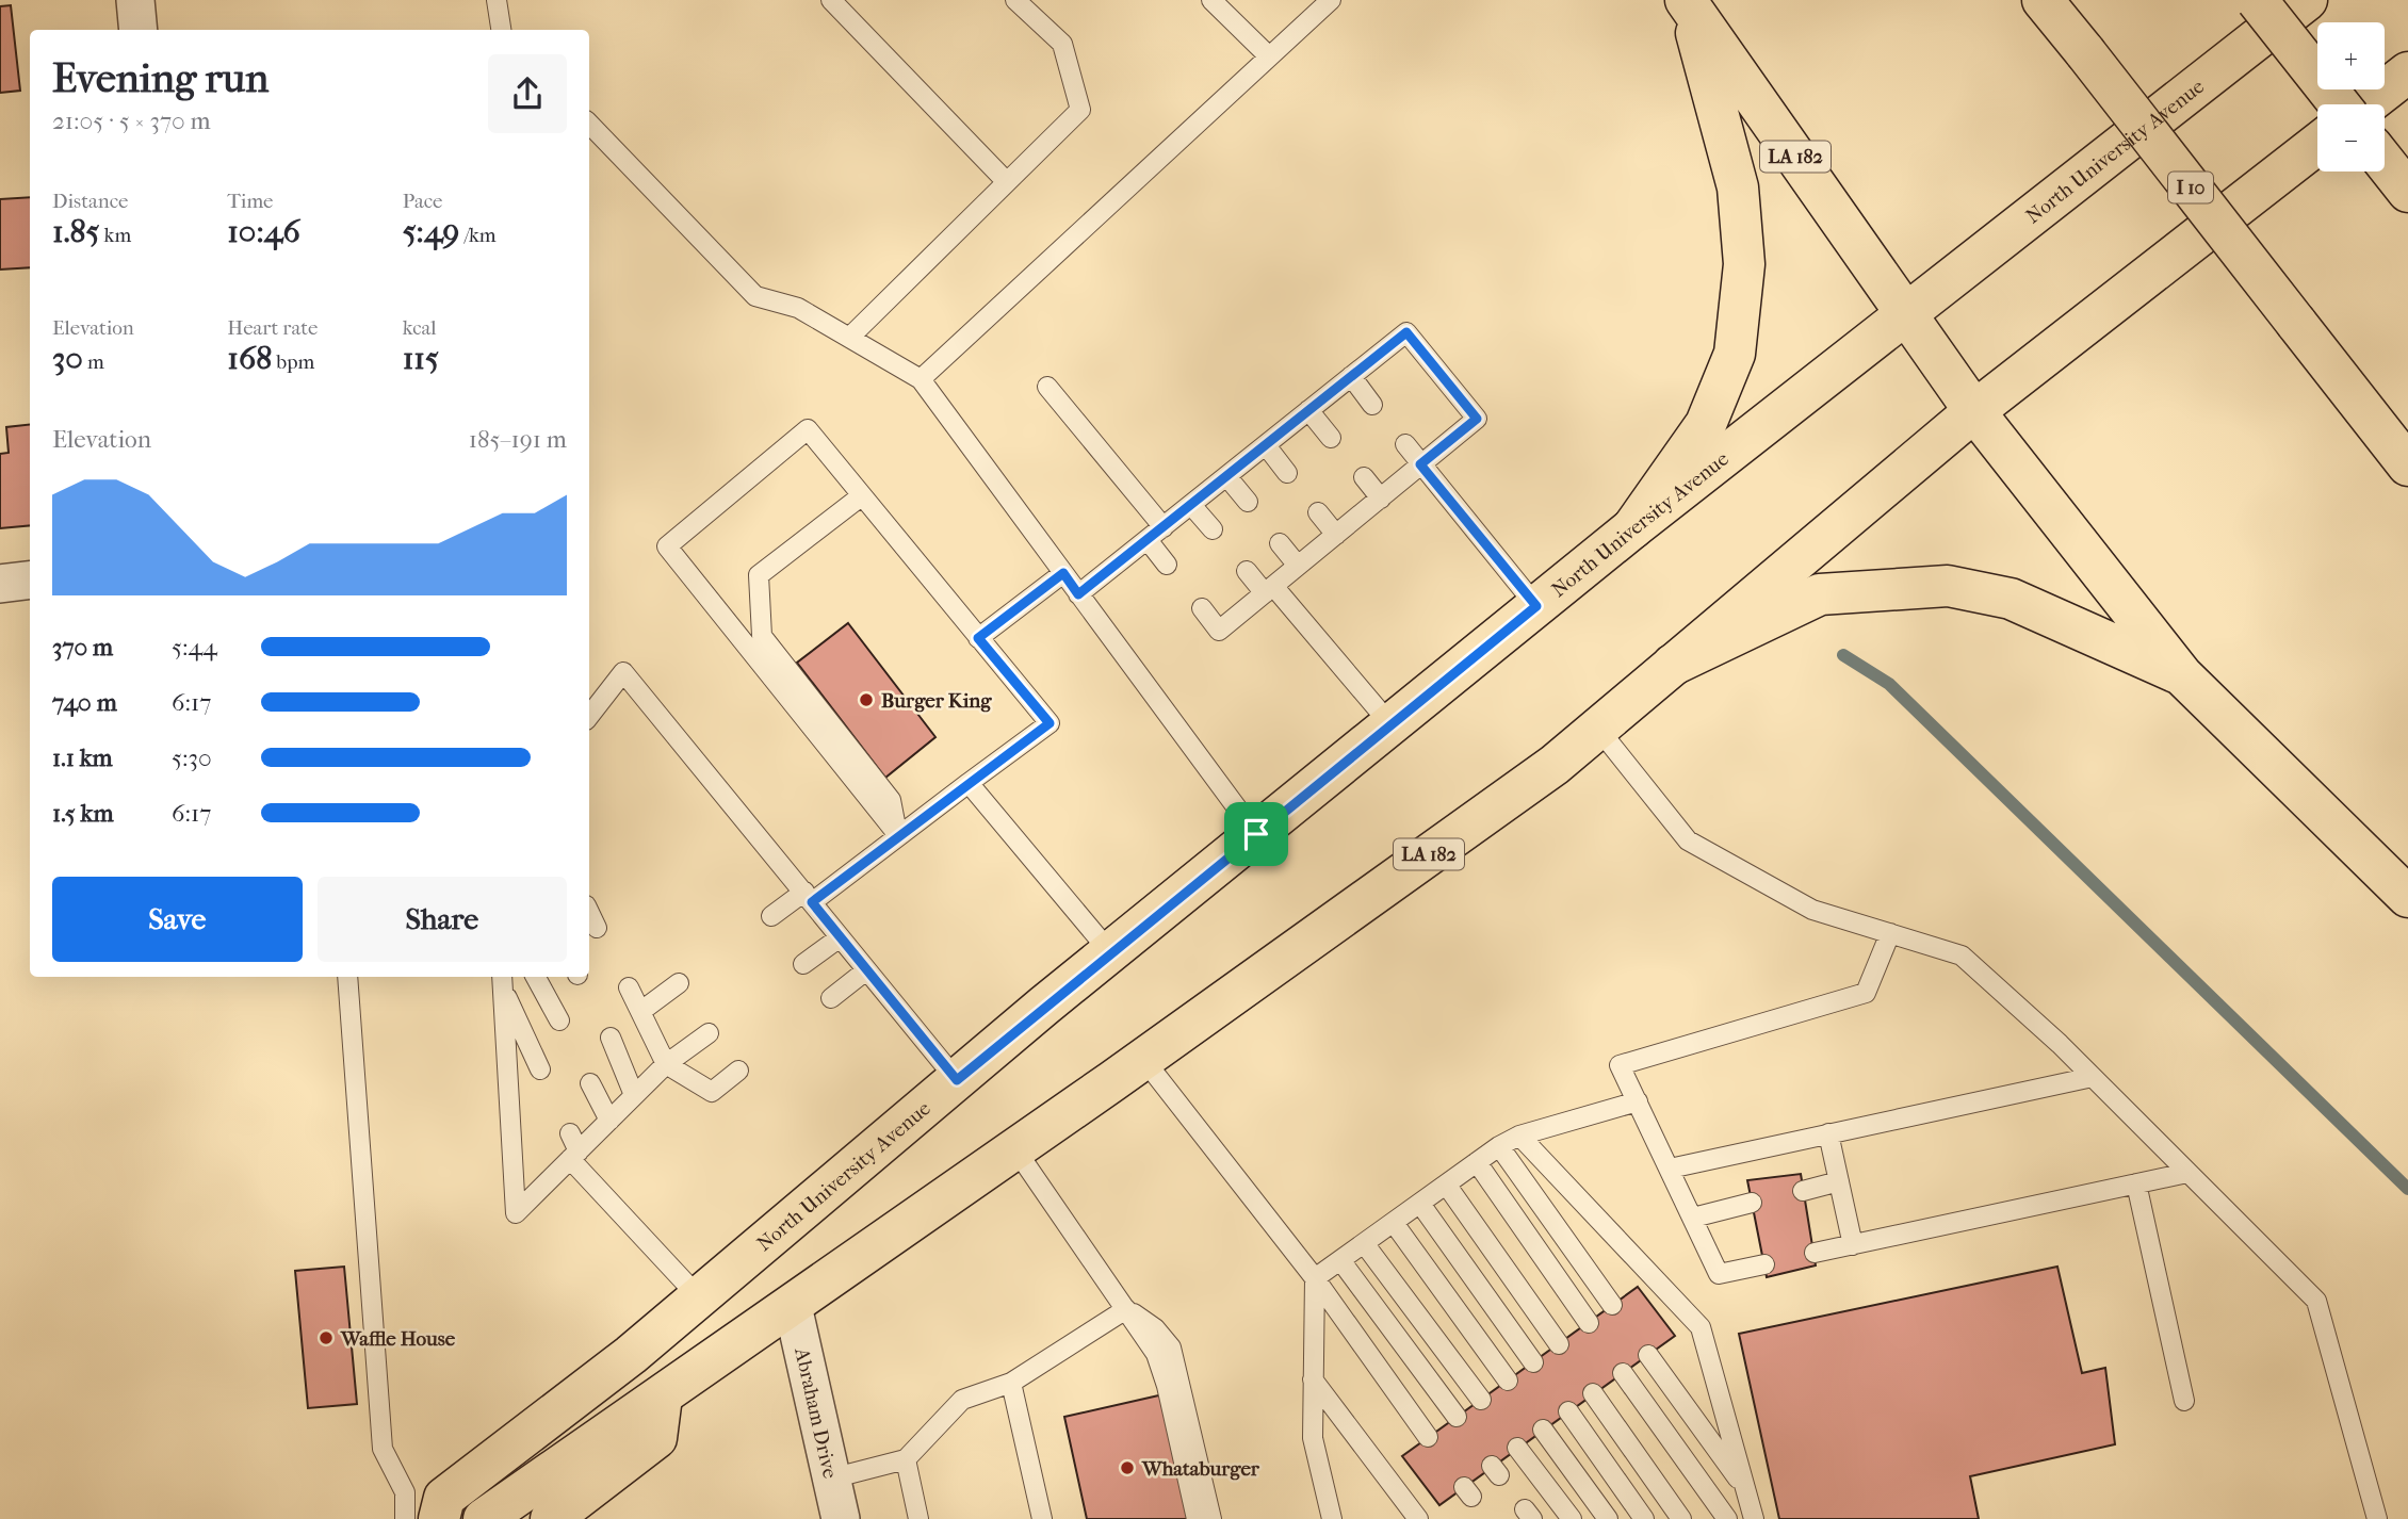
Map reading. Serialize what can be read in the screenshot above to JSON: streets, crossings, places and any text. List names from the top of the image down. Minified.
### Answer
{"streets":{"main road":["North University Avenue","LA 182","I 10"],"street":["Abraham Drive"]},"crossings":[["North University Avenue","LA 182"],["LA 182","Abraham Drive"]],"places":["Burger King","Waffle House","Whataburger"],"page":{"map_buttons":["+","−"],"heading":["Evening run","21:05 · 5 × 370 m"],"stats":[["Distance","1.85 km"],["Time","10:46"],["Pace","5:49 /km"],["Elevation","30 m"],["Heart rate","168 bpm"],["kcal","115"]],"chart":["Elevation","185–191 m"],"list":[{"name":"370 m","note":"5:44"},{"name":"740 m","note":"6:17"},{"name":"1.1 km","note":"5:30"},{"name":"1.5 km","note":"6:17"}],"buttons":["Save","Share"]}}
